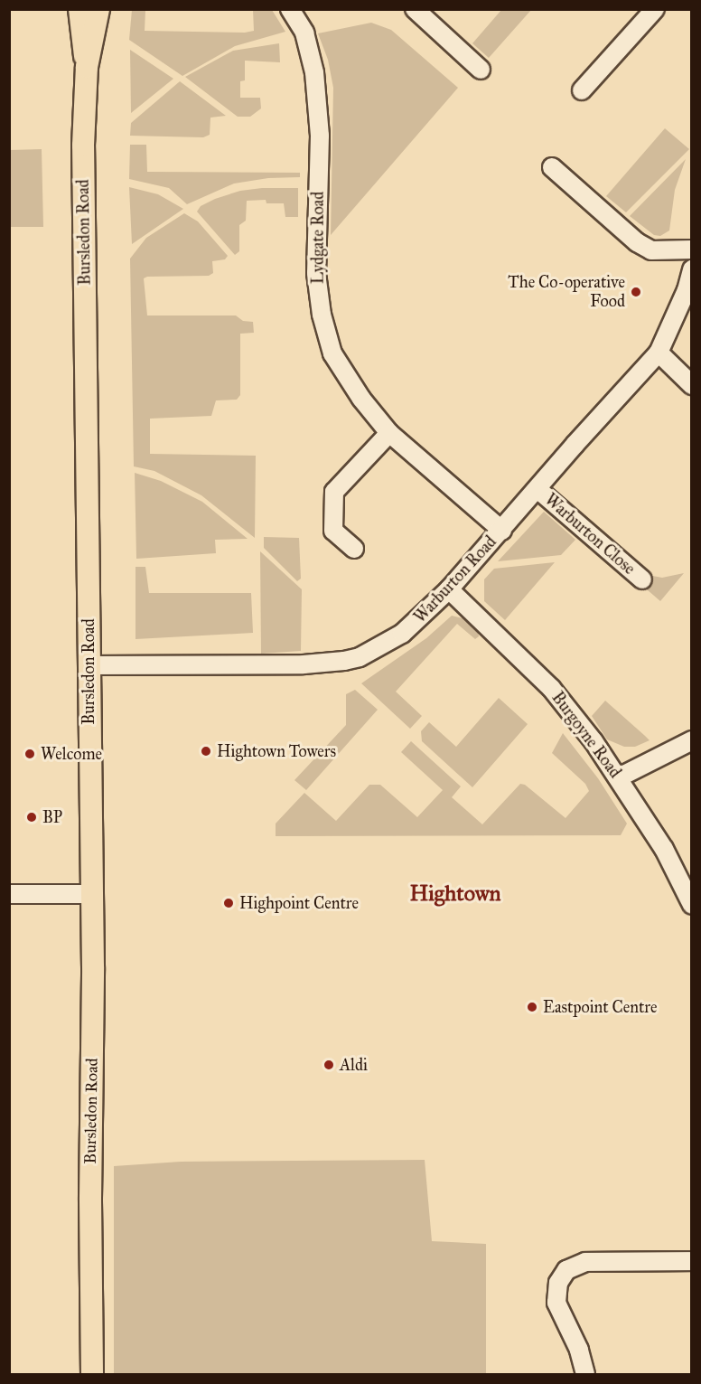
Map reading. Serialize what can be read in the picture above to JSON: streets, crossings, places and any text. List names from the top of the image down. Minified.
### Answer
{"streets":{"main road":["Bursledon Road"],"street":["Lydgate Road","Warburton Close","Warburton Road","Burgoyne Road"]},"crossings":[["Bursledon Road","Warburton Road"],["Lydgate Road","Warburton Road"],["Warburton Close","Warburton Road"],["Warburton Road","Burgoyne Road"]],"districts":["Hightown"],"places":["The Co-operative Food","Hightown Towers","Welcome","BP","Highpoint Centre","Eastpoint Centre","Aldi"]}
